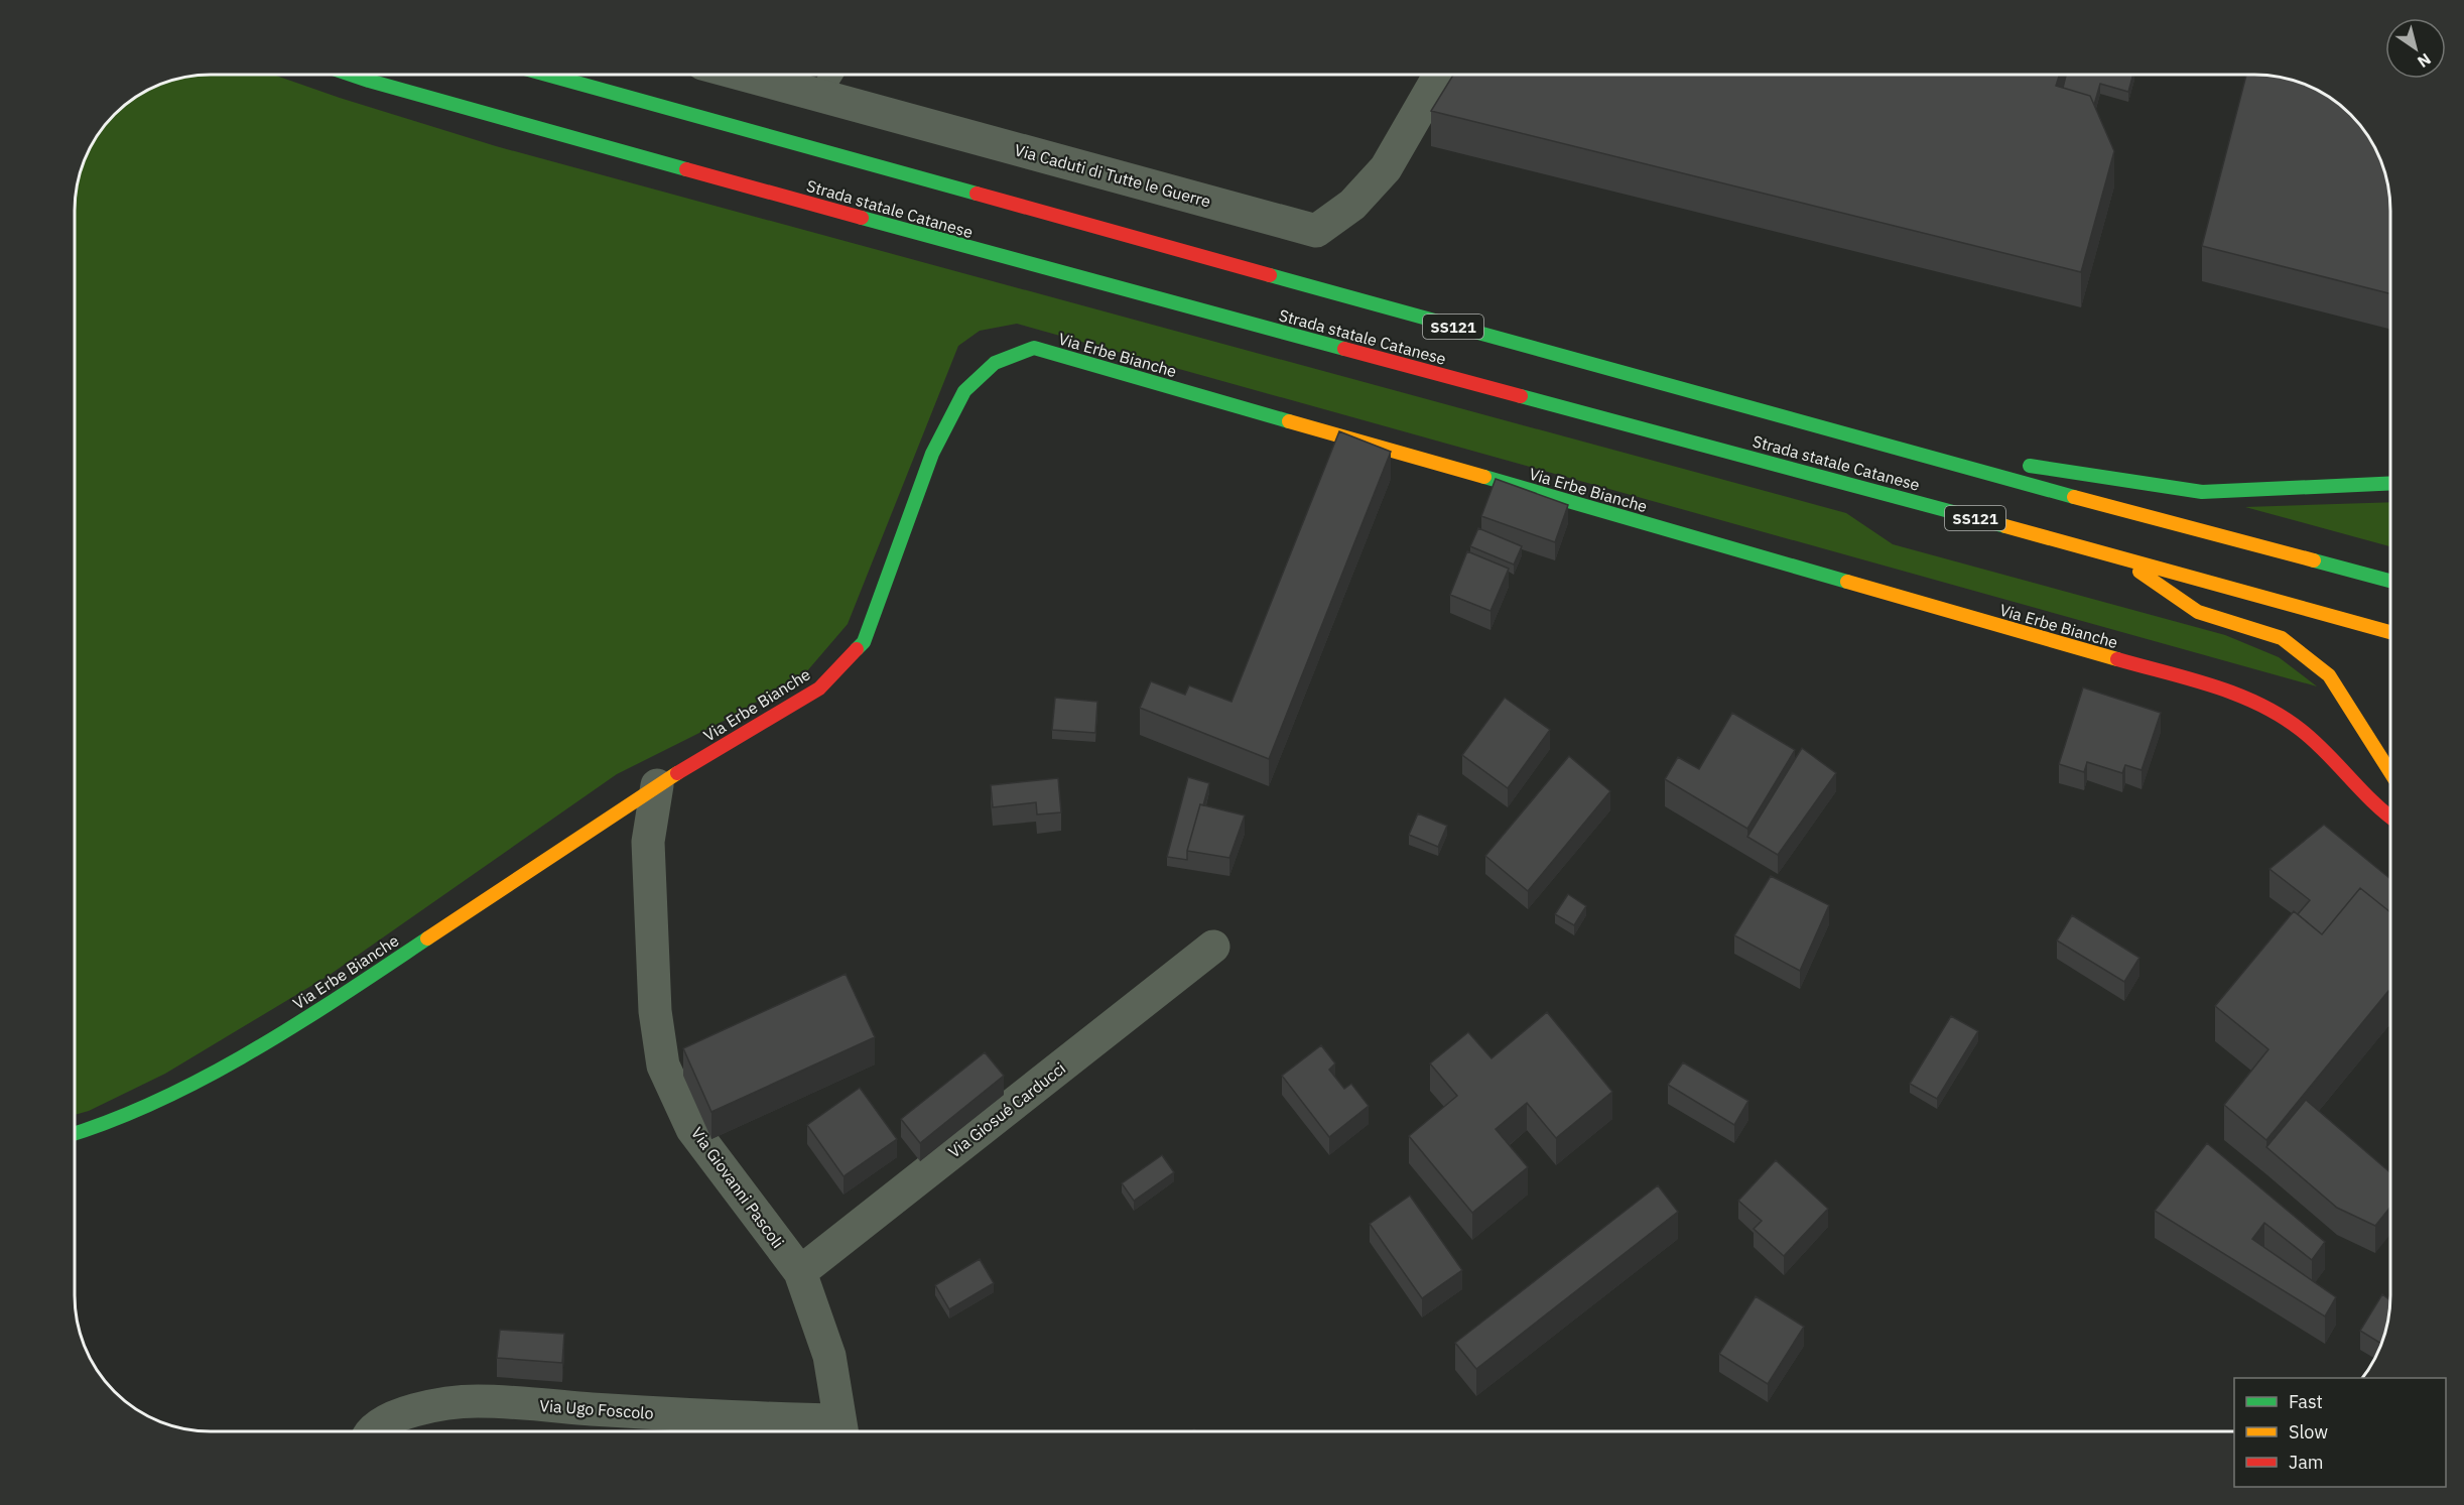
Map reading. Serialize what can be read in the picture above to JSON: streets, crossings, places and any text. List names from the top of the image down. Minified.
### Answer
{"streets":{"main road":["Strada statale Catanese","SS121","Via Erbe Bianche"],"street":["Via Caduti di Tutte le Guerre","Via Giosué Carducci","Via Giovanni Pascoli","Via Ugo Foscolo"]},"crossings":[["Via Erbe Bianche","Via Giovanni Pascoli"],["Via Giosué Carducci","Via Giovanni Pascoli"],["Via Giovanni Pascoli","Via Ugo Foscolo"]],"legend":["Fast","Slow","Jam"],"north":"bottom right"}
